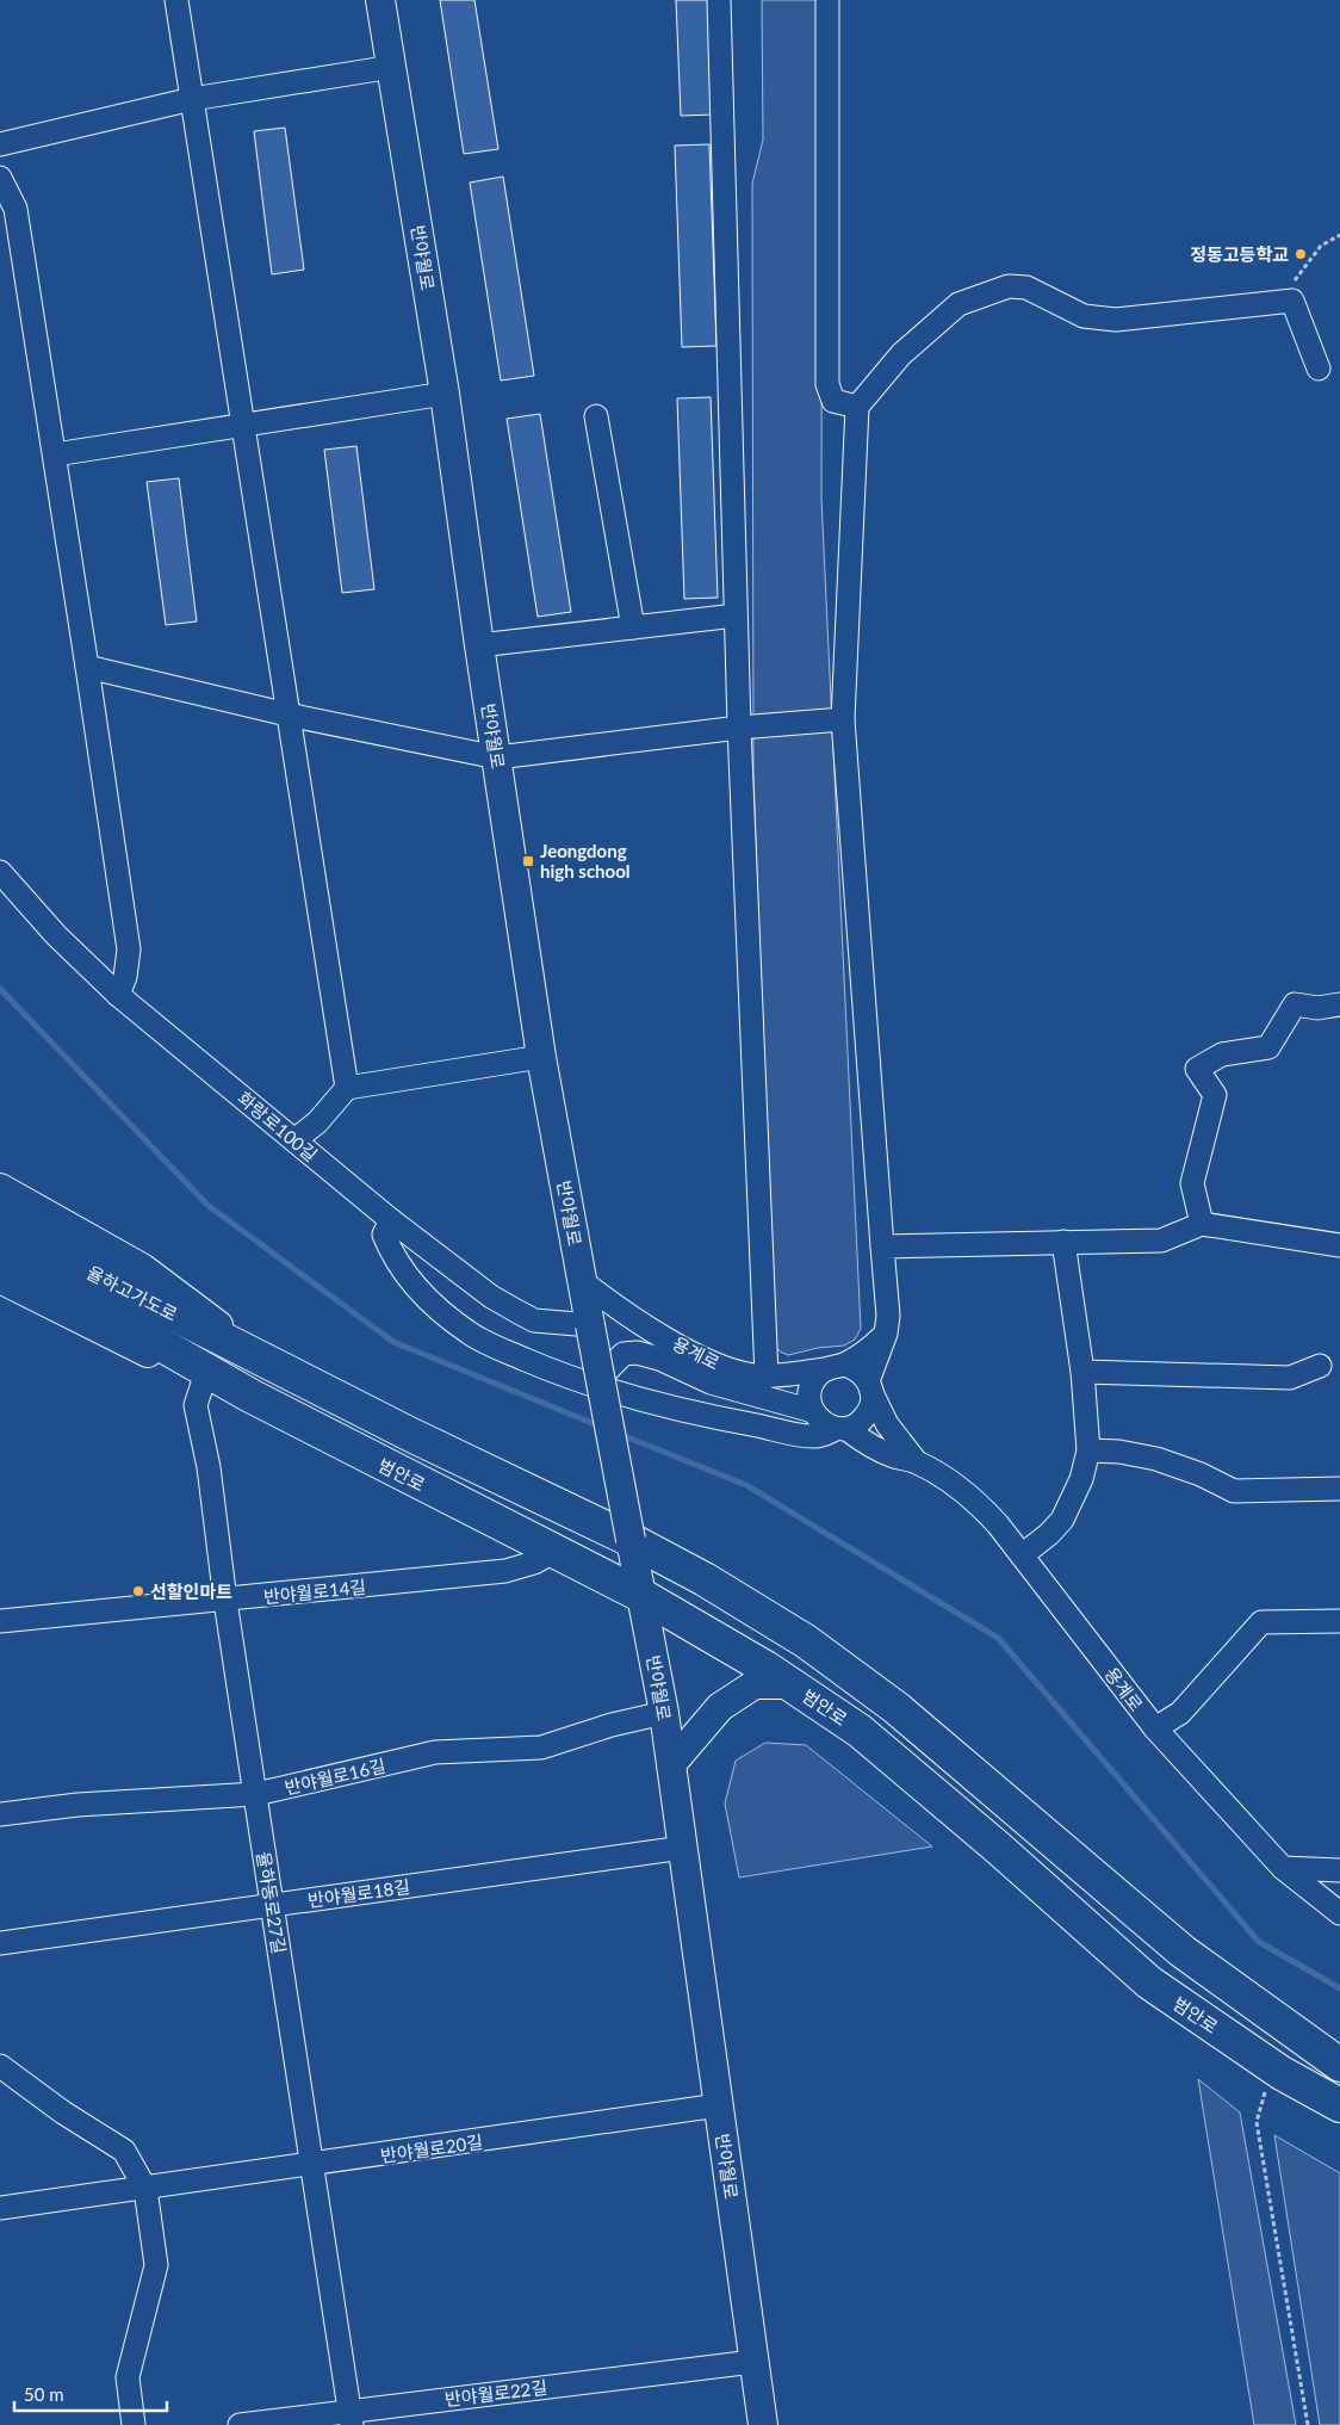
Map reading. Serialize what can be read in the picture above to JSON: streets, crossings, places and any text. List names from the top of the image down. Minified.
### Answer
{"streets":{"highway":["율하고가도로","범안로"],"main road":["반야월로"],"street":["화랑로100길","용계로","반야월로14길","반야월로16길","반야월로18길","율하동로27길","반야월로20길","반야월로22길"]},"crossings":[["반야월로","화랑로100길"],["반야월로","용계로"],["반야월로","범안로"],["반야월로","반야월로16길"],["반야월로","반야월로18길"],["반야월로","반야월로20길"],["반야월로","반야월로22길"],["율하고가도로","범안로"],["범안로","반야월로14길"],["반야월로14길","율하동로27길"],["반야월로16길","율하동로27길"],["반야월로18길","율하동로27길"],["율하동로27길","반야월로20길"],["율하동로27길","반야월로22길"]],"places":{"other":["정동고등학교","선할인마트"],"transit":["Jeongdong high school"]},"scale_bar":"50 m"}
